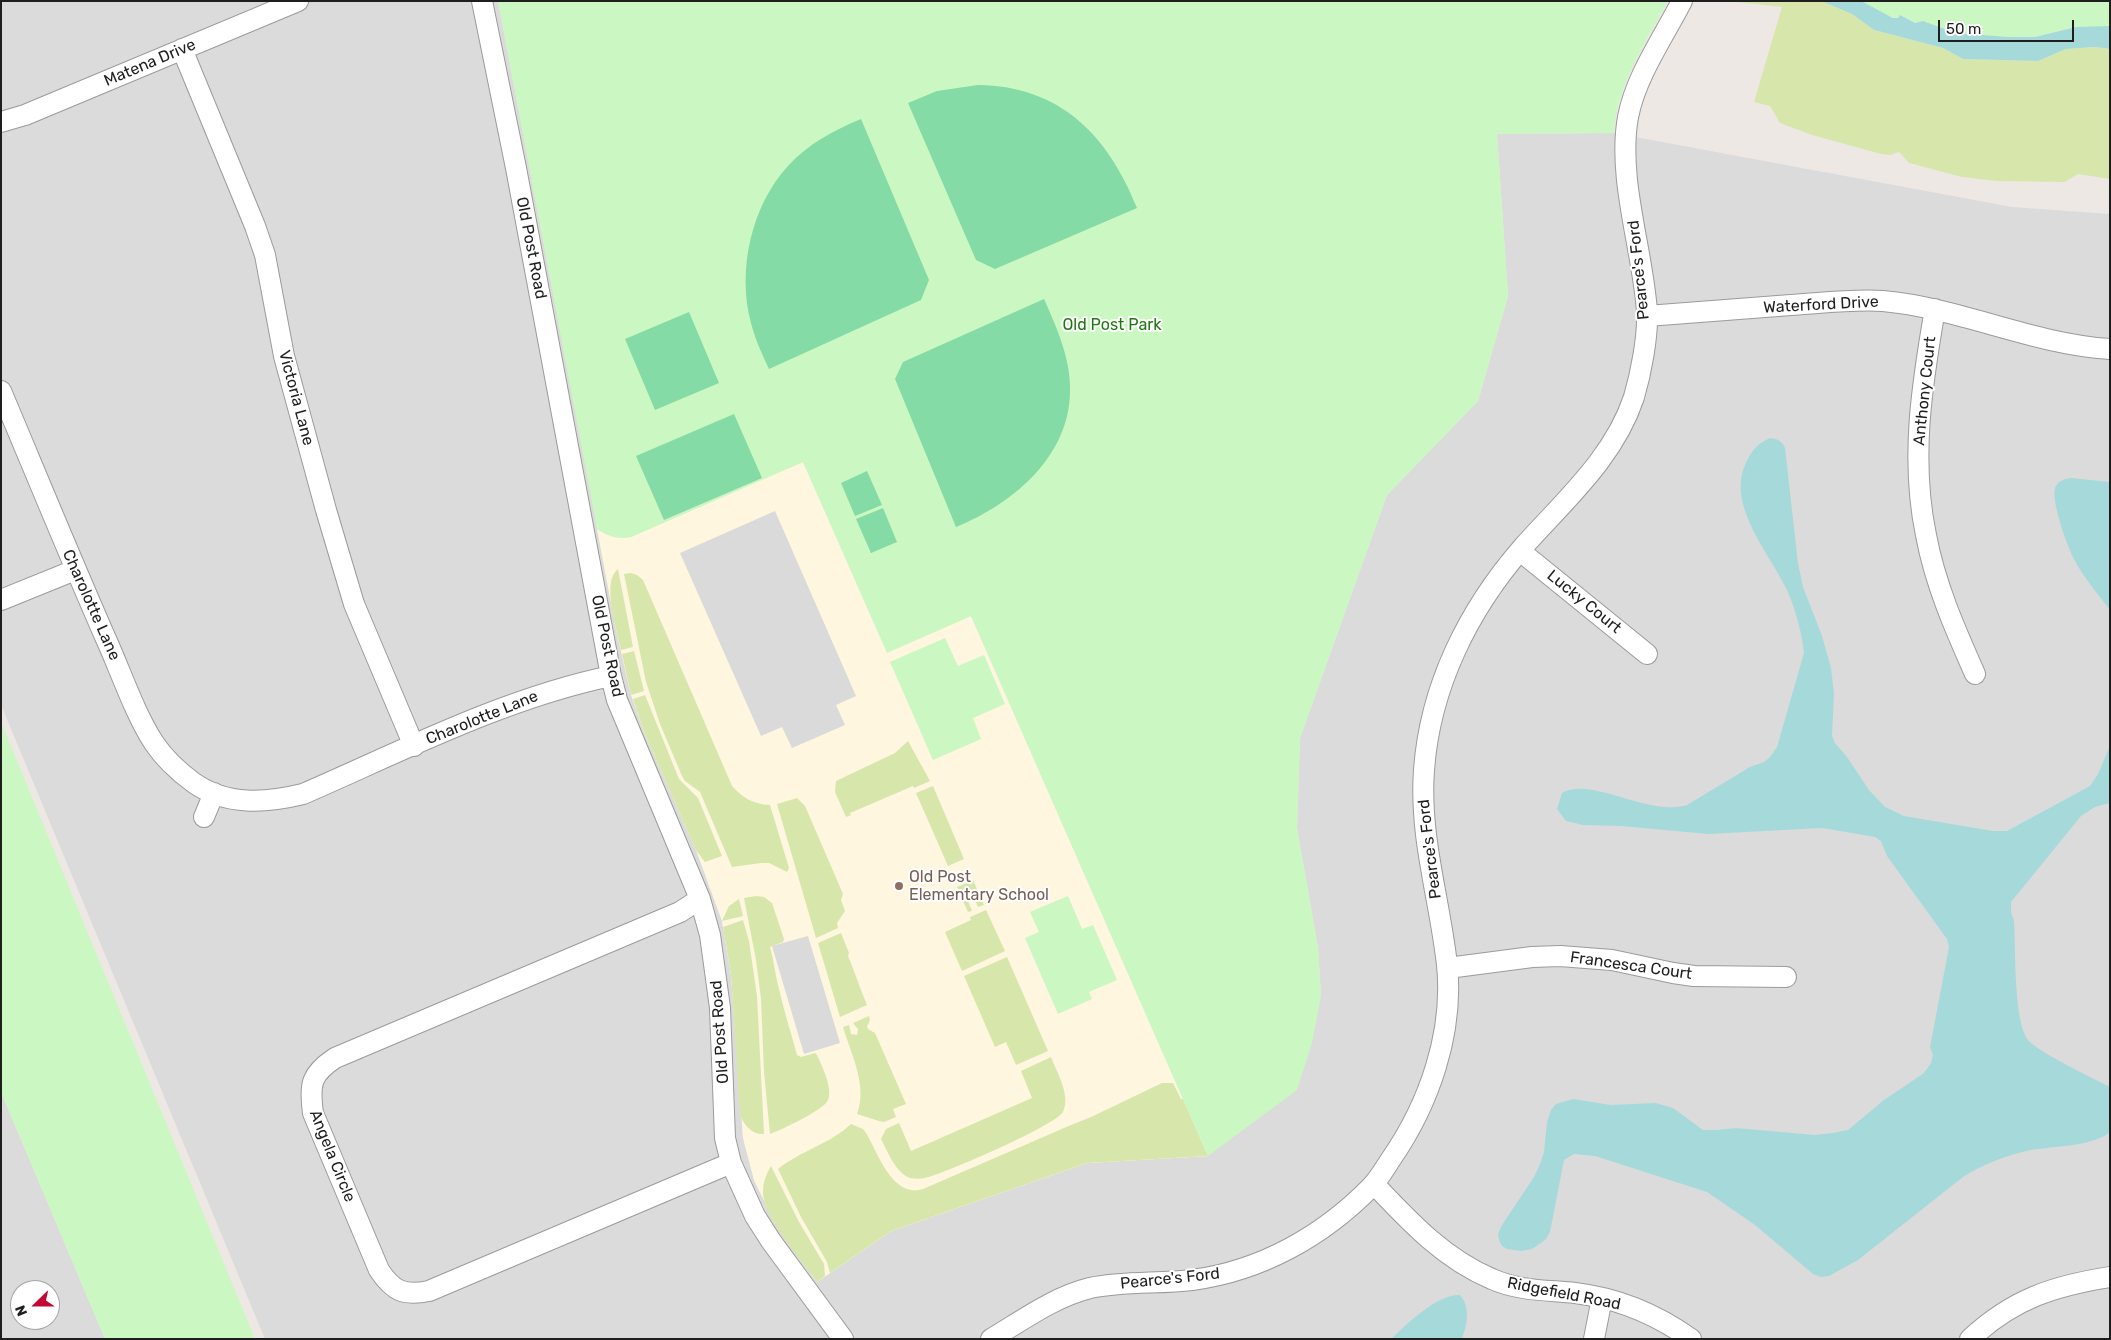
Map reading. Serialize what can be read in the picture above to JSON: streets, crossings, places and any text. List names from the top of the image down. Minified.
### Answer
{"streets":{"street":["Matena Drive","Old Post Road","Pearce's Ford","Waterford Drive","Anthony Court","Victoria Lane","Lucky Court","Charolotte Lane","Francesca Court","Angela Circle","Ridgefield Road"]},"crossings":[["Matena Drive","Victoria Lane"],["Old Post Road","Charolotte Lane"],["Old Post Road","Angela Circle"],["Pearce's Ford","Waterford Drive"],["Pearce's Ford","Lucky Court"],["Pearce's Ford","Francesca Court"],["Pearce's Ford","Ridgefield Road"],["Waterford Drive","Anthony Court"],["Victoria Lane","Charolotte Lane"]],"parks":["Old Post Park"],"places":["Old Post Elementary School"],"scale_bar":"50 m","north":"left"}
